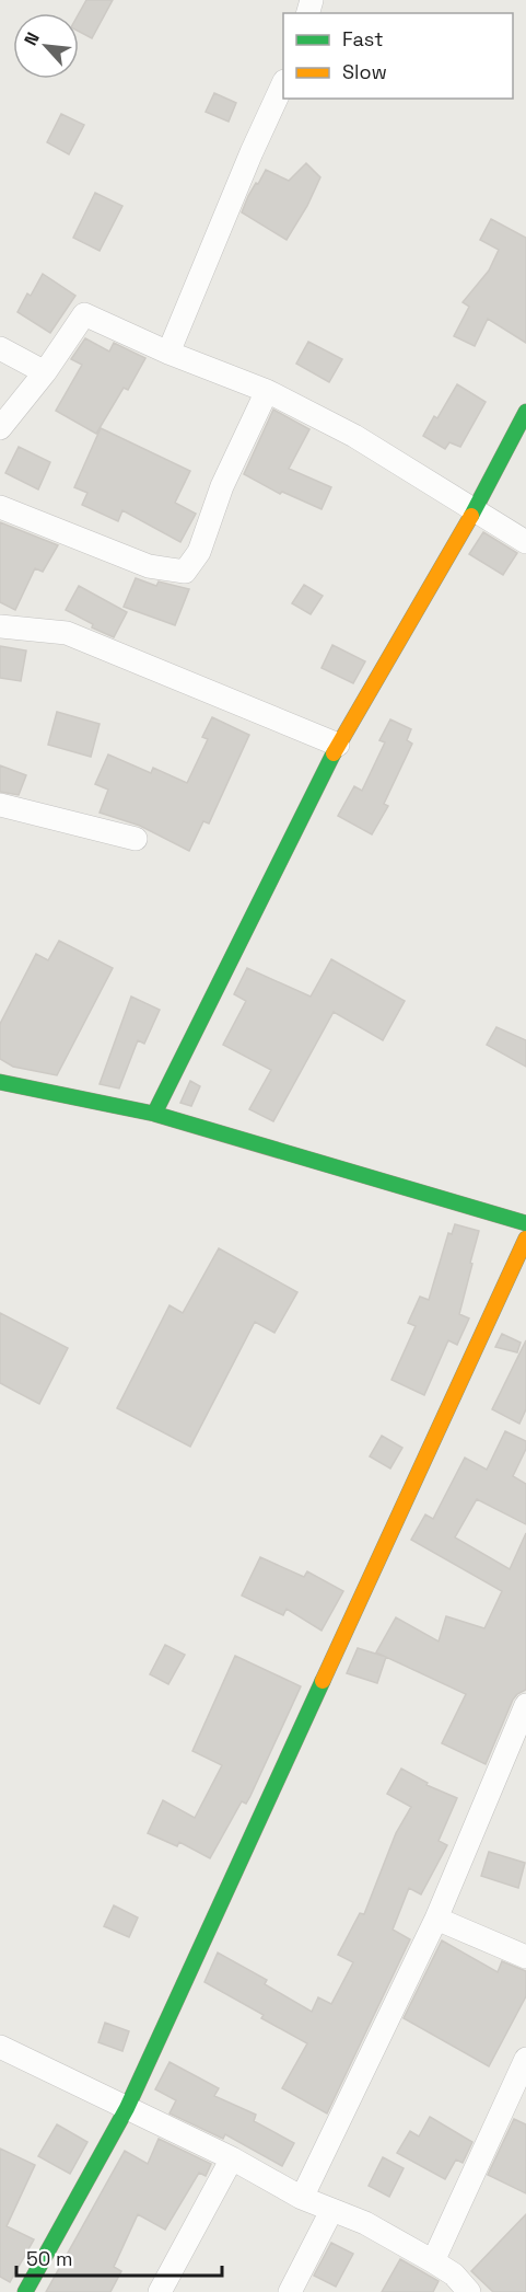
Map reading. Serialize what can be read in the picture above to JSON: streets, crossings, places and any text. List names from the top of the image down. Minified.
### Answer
{"legend":["Fast","Slow"],"scale_bar":"50 m","north":"top left"}
